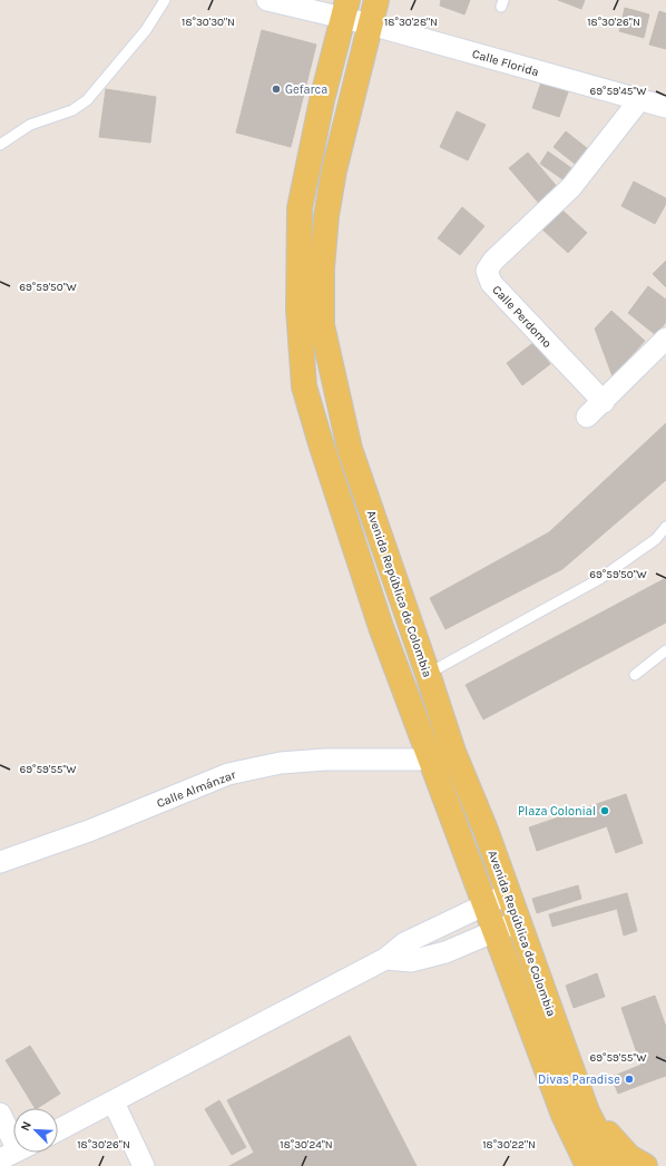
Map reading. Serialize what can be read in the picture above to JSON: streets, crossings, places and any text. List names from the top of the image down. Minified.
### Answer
{"streets":{"main road":["Avenida República de Colombia"],"street":["Calle Florida","Calle Perdomo","Calle Almánzar"]},"crossings":[["Calle Florida","Calle Perdomo"],["Calle Florida","Avenida República de Colombia"],["Avenida República de Colombia","Calle Almánzar"]],"places":["Gefarca","Plaza Colonial","Divas Paradise"],"north":"top left","coordinates":["18°30'30\"N","18°30'28\"N","18°30'26\"N","69°59'45\"W","69°59'50\"W","69°59'55\"W","18°30'24\"N","18°30'22\"N"]}
